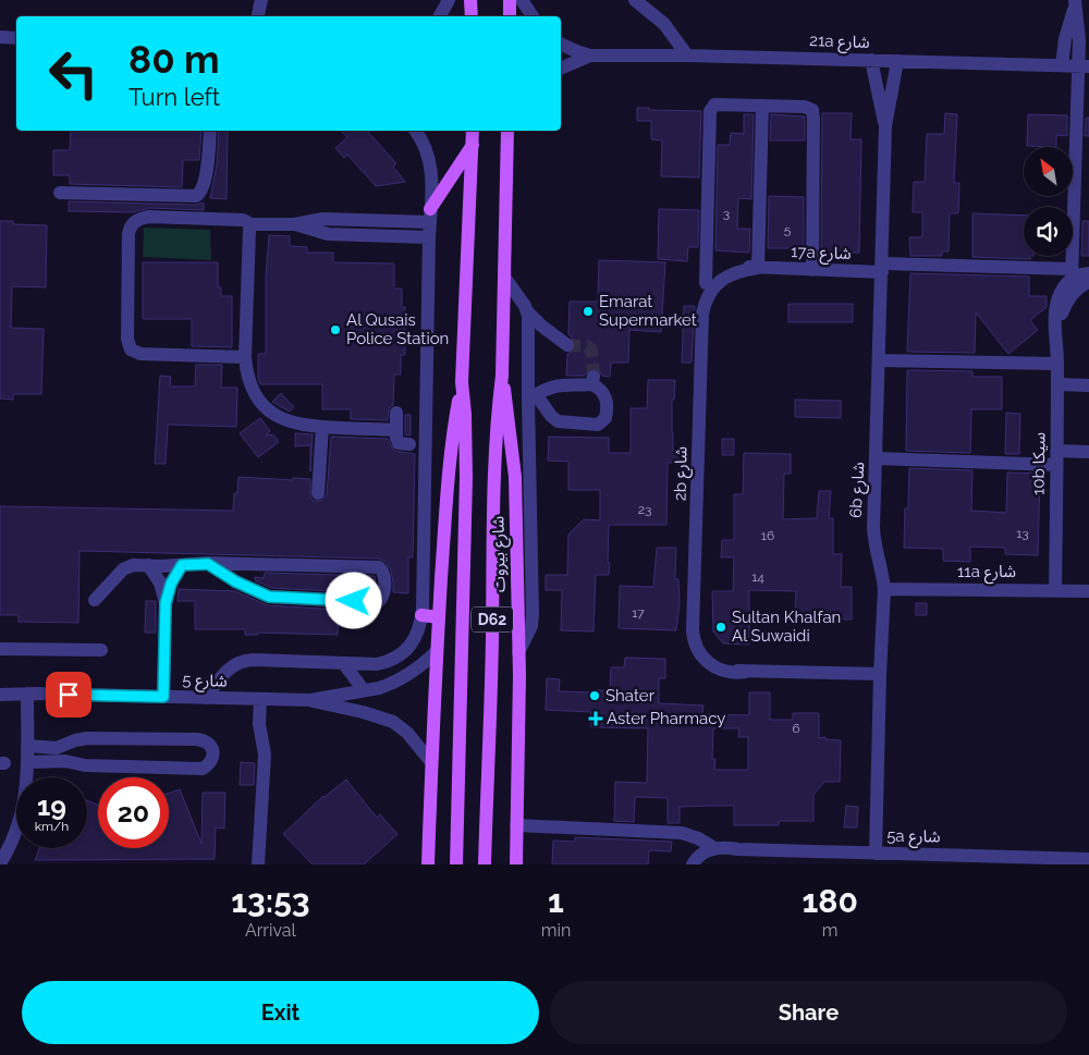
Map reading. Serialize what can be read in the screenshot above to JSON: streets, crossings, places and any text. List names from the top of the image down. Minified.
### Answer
{"streets":{"main road":["شارع بيروت","D62"],"street":["21a شارع","17a شارع","10b سيكا","2b شارع","6b شارع","11a شارع","شارع 5","5a شارع"]},"crossings":[["21a شارع","6b شارع"],["17a شارع","2b شارع"],["17a شارع","6b شارع"],["10b سيكا","11a شارع"],["2b شارع","6b شارع"],["6b شارع","11a شارع"],["6b شارع","5a شارع"],["شارع بيروت","شارع 5"]],"places":{"other":["Emarat Supermarket","Al Qusais Police Station","Sultan Khalfan Al Suwaidi","Shater"],"health":["Aster Pharmacy"]},"house_numbers":["3","5","23","13","16","14","17","6"],"north":"top left","page":{"turn":["80 m","Turn left"],"speed":"19 km/h","limit":"20","eta":["13:53","Arrival","1","min","180","m"],"buttons":["Exit","Share"]}}
